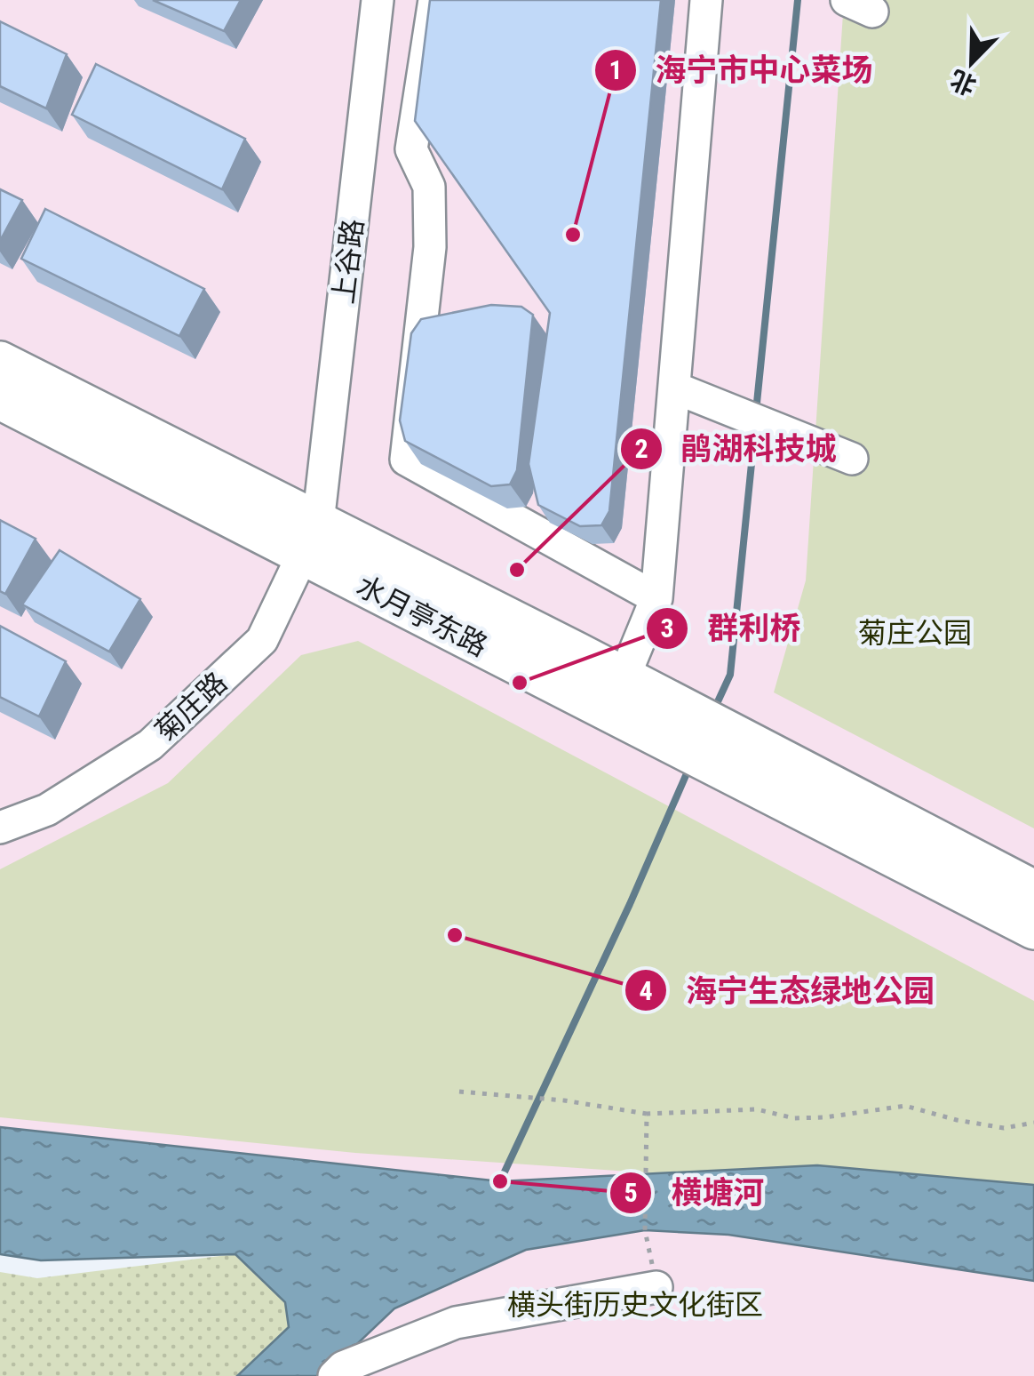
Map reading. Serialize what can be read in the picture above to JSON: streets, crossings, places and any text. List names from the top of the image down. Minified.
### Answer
{"streets":{"main road":["水月亭东路"],"street":["上谷路","菊庄路"]},"crossings":[["上谷路","水月亭东路"],["上谷路","菊庄路"],["水月亭东路","菊庄路"]],"parks":["菊庄公园","横头街历史文化街区"],"places":["海宁市中心菜场","鹃湖科技城","群利桥","海宁生态绿地公园","横塘河"],"north":"bottom left"}
